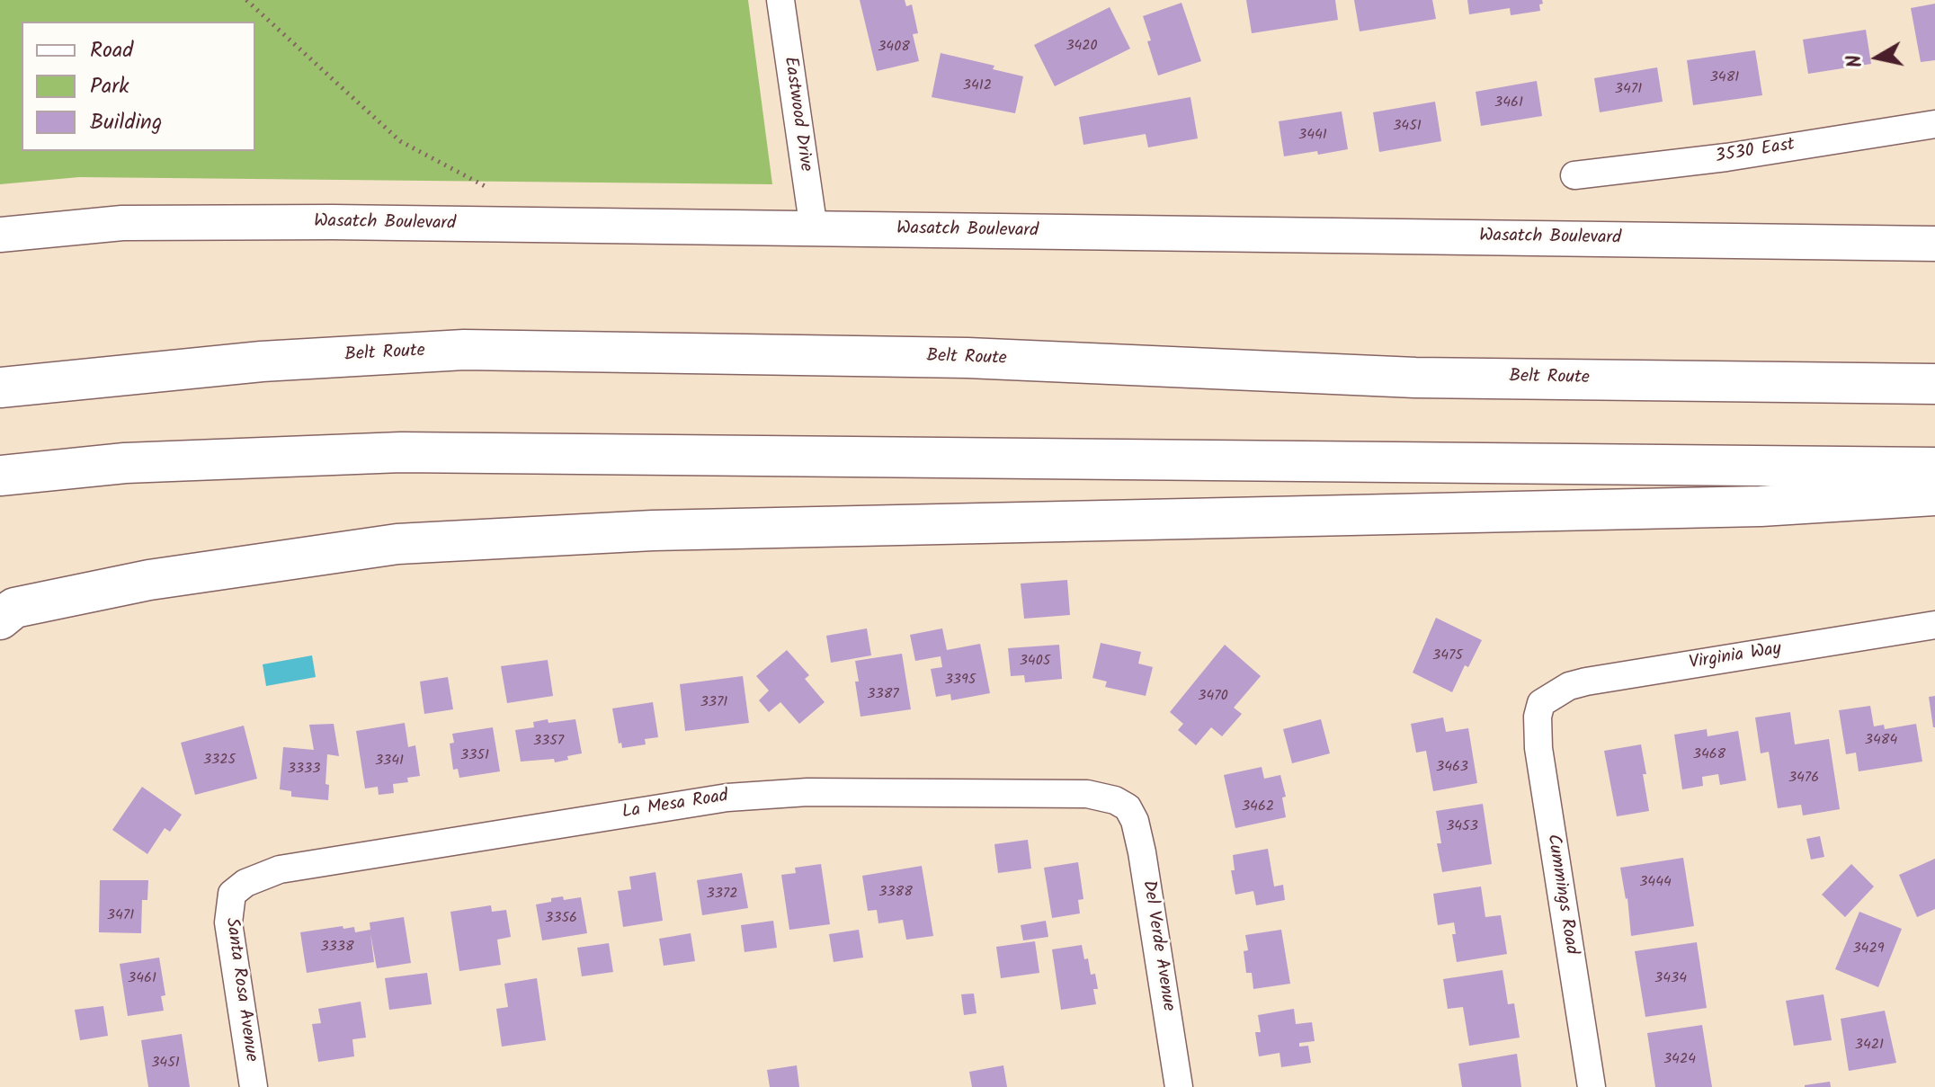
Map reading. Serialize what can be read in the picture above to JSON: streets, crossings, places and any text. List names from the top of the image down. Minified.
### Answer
{"streets":{"highway":["Belt Route"],"main road":["Wasatch Boulevard"],"street":["Eastwood Drive","3530 East","Virginia Way","La Mesa Road","Cummings Road","Del Verde Avenue","Santa Rosa Avenue"]},"crossings":[["Eastwood Drive","Wasatch Boulevard"],["Virginia Way","Cummings Road"],["La Mesa Road","Del Verde Avenue"],["La Mesa Road","Santa Rosa Avenue"]],"house_numbers":["3420","3408","3481","3412","3471","3461","3451","3441","3475","3405","3395","3387","3470","3371","3484","3357","3468","3351","3325","3341","3463","3333","3476","3462","3453","3444","3388","3372","3471","3356","3338","3429","3461","3434","3421","3424","3451"],"legend":["Road","Park","Building"],"north":"left"}
